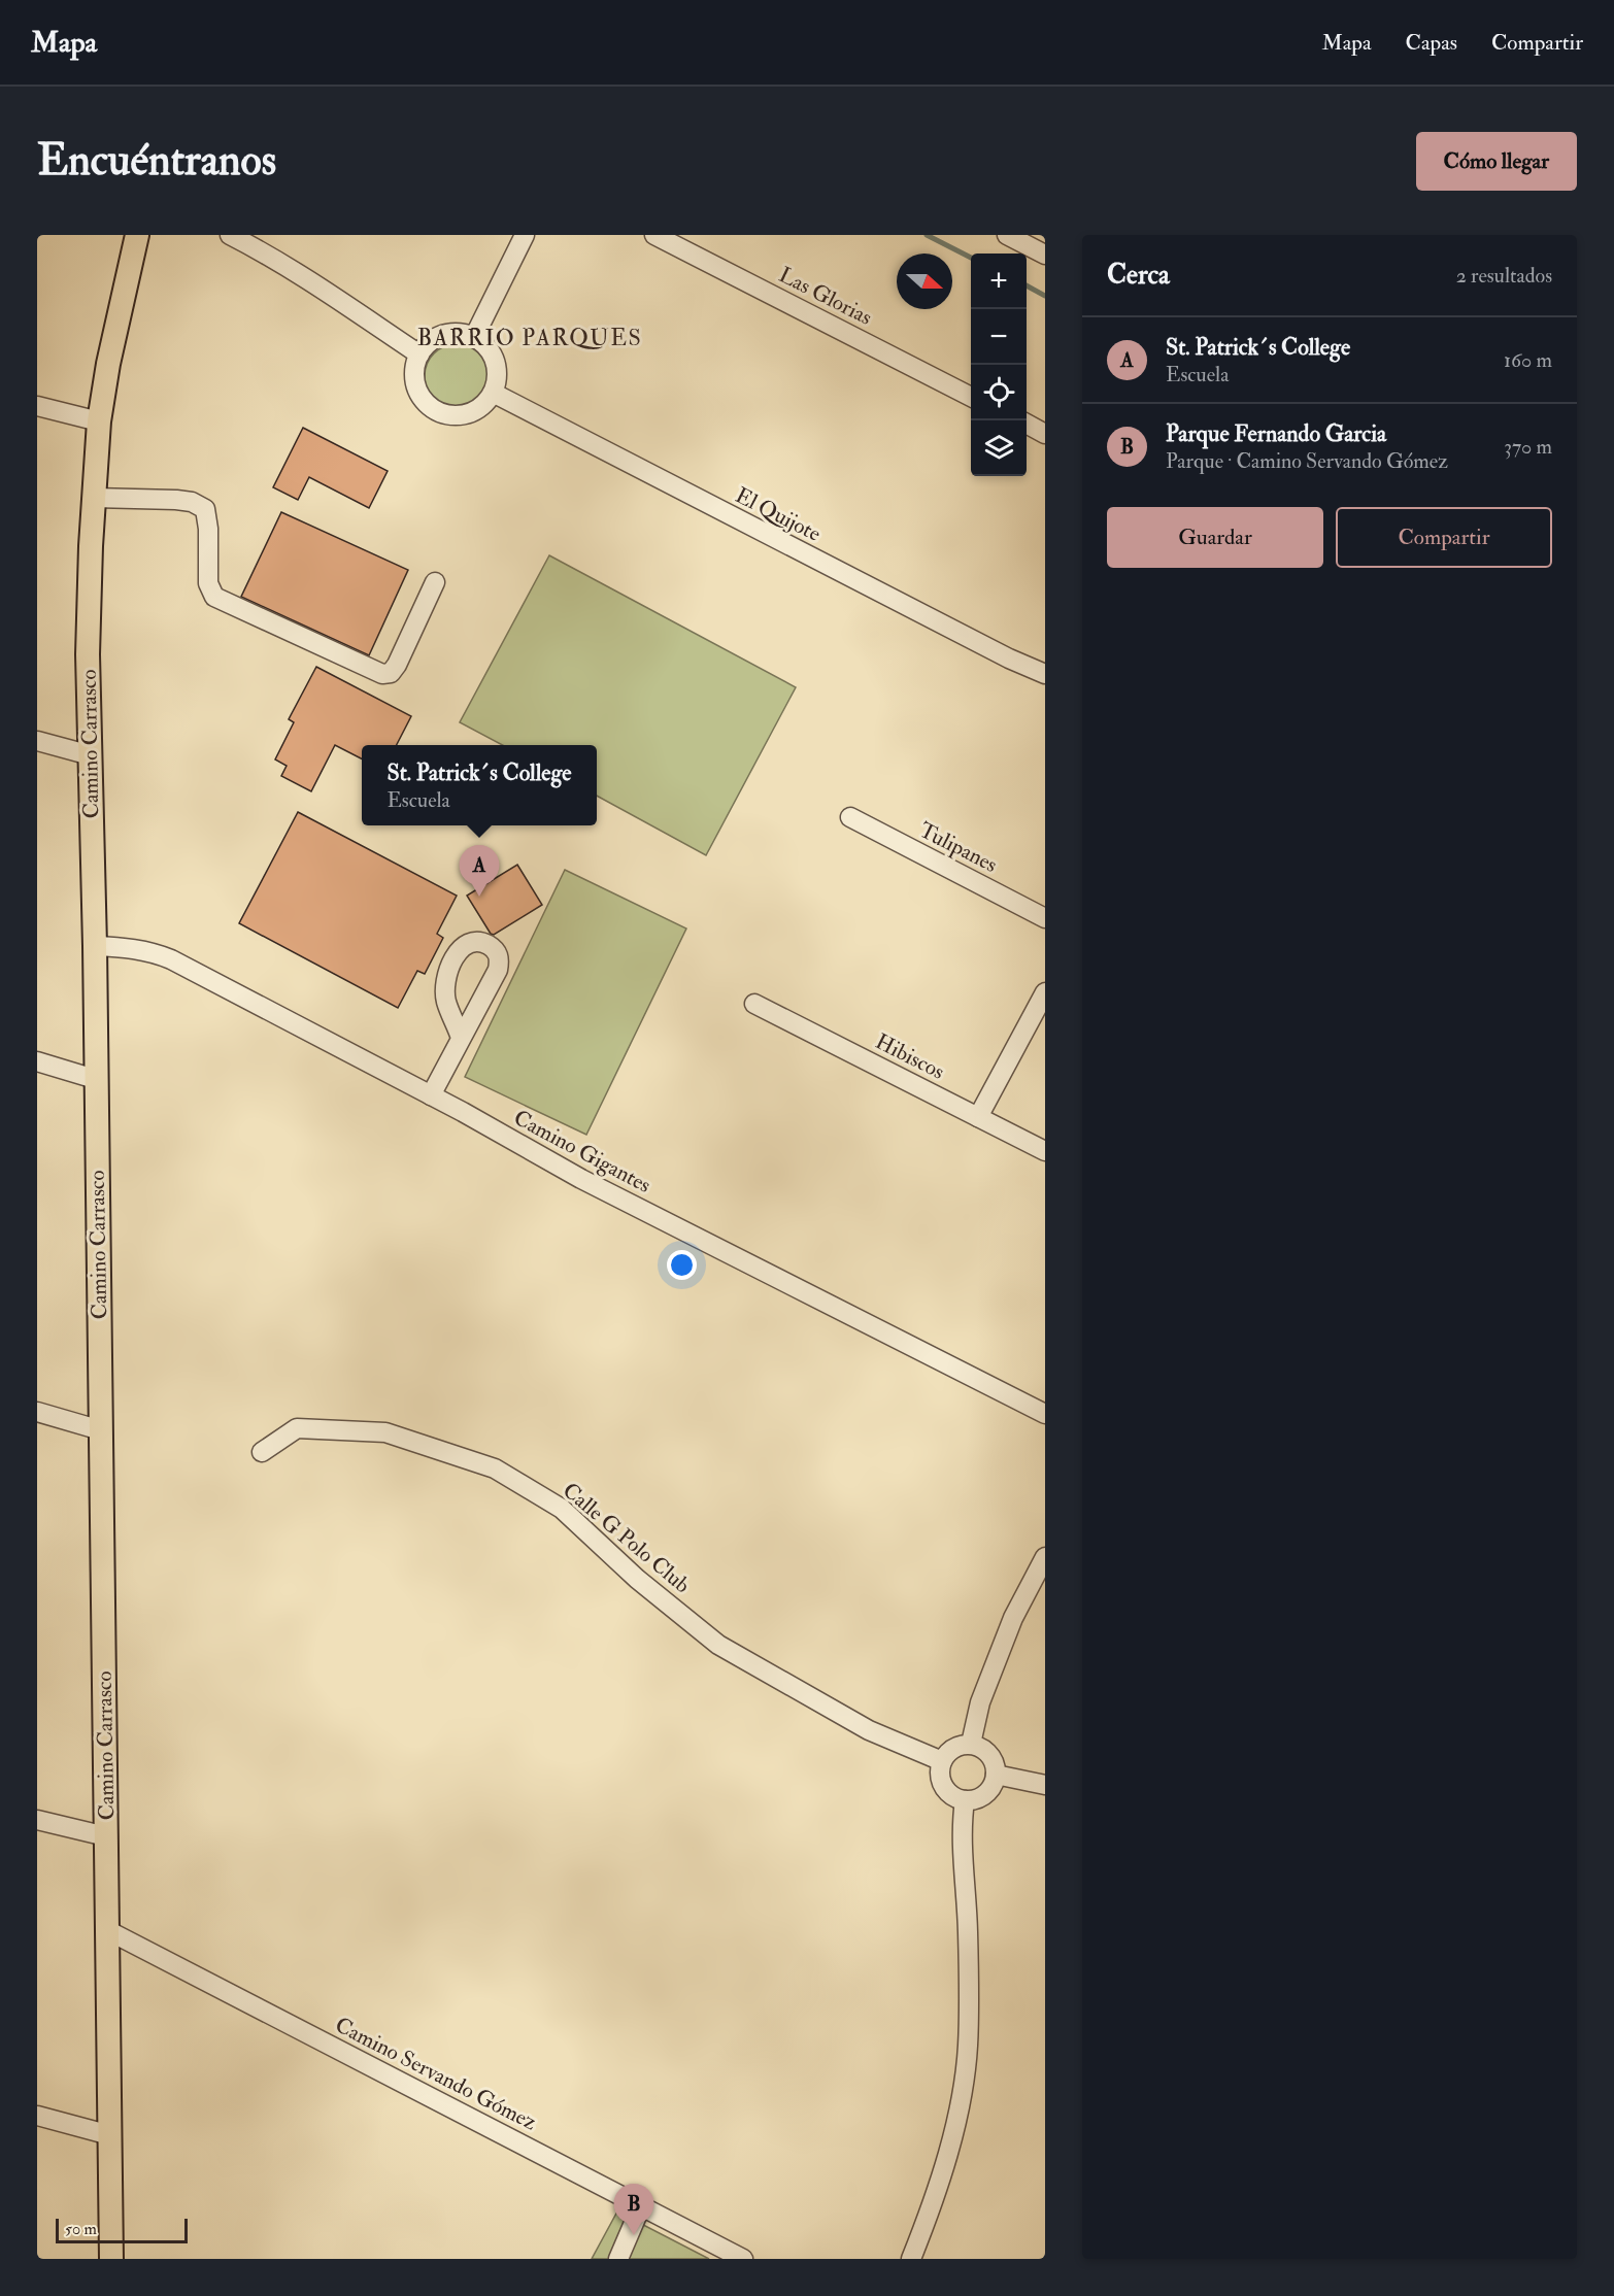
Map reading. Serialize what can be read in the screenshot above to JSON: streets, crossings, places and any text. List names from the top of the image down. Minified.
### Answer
{"streets":{"main road":["Camino Carrasco"],"street":["Las Glorias","El Quijote","Tulipanes","Hibiscos","Camino Gigantes","Calle G Polo Club","Camino Servando Gómez"]},"crossings":[["Camino Carrasco","Camino Gigantes"],["Camino Carrasco","Camino Servando Gómez"]],"districts":["BARRIO PARQUES"],"scale_bar":"50 m","north":"right","page":{"header":"Mapa","nav":["Mapa","Capas","Compartir"],"buttons":["Cómo llegar",["Guardar","Compartir"]],"title":"Encuéntranos","heading":["Cerca","2 resultados"],"map_buttons":["+","−"],"list":[{"mark":"A","name":"St. Patrick´s College","note":"Escuela","value":"160 m"},{"mark":"B","name":"Parque Fernando Garcia","note":"Parque · Camino Servando Gómez","value":"370 m"}],"popup":["St. Patrick´s College","Escuela"],"pins":["A","B"],"scale":"50 m"}}
